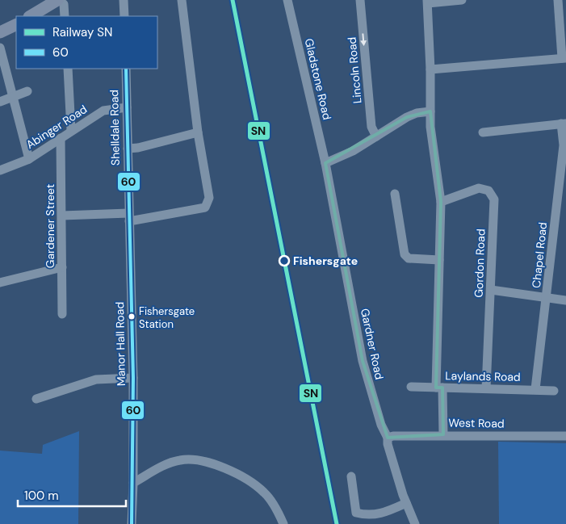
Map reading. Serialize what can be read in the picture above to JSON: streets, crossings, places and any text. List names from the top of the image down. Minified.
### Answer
{"streets":{"street":["Lincoln Road","Gladstone Road","Abinger Road","Shelldale Road","Gardener Street","Chapel Road","Gordon Road","Manor Hall Road","Gardner Road","Laylands Road","West Road"]},"crossings":[["Gladstone Road","Gardner Road"],["Abinger Road","Shelldale Road"],["Abinger Road","Gardener Street"],["Shelldale Road","Manor Hall Road"],["Chapel Road","Laylands Road"],["Gordon Road","Laylands Road"],["Gardner Road","West Road"]],"places":["Fishersgate","Fishersgate Station"],"lines":["rail line SN","transit line 60"],"legend":["Railway SN","60"],"scale_bar":"100 m"}
